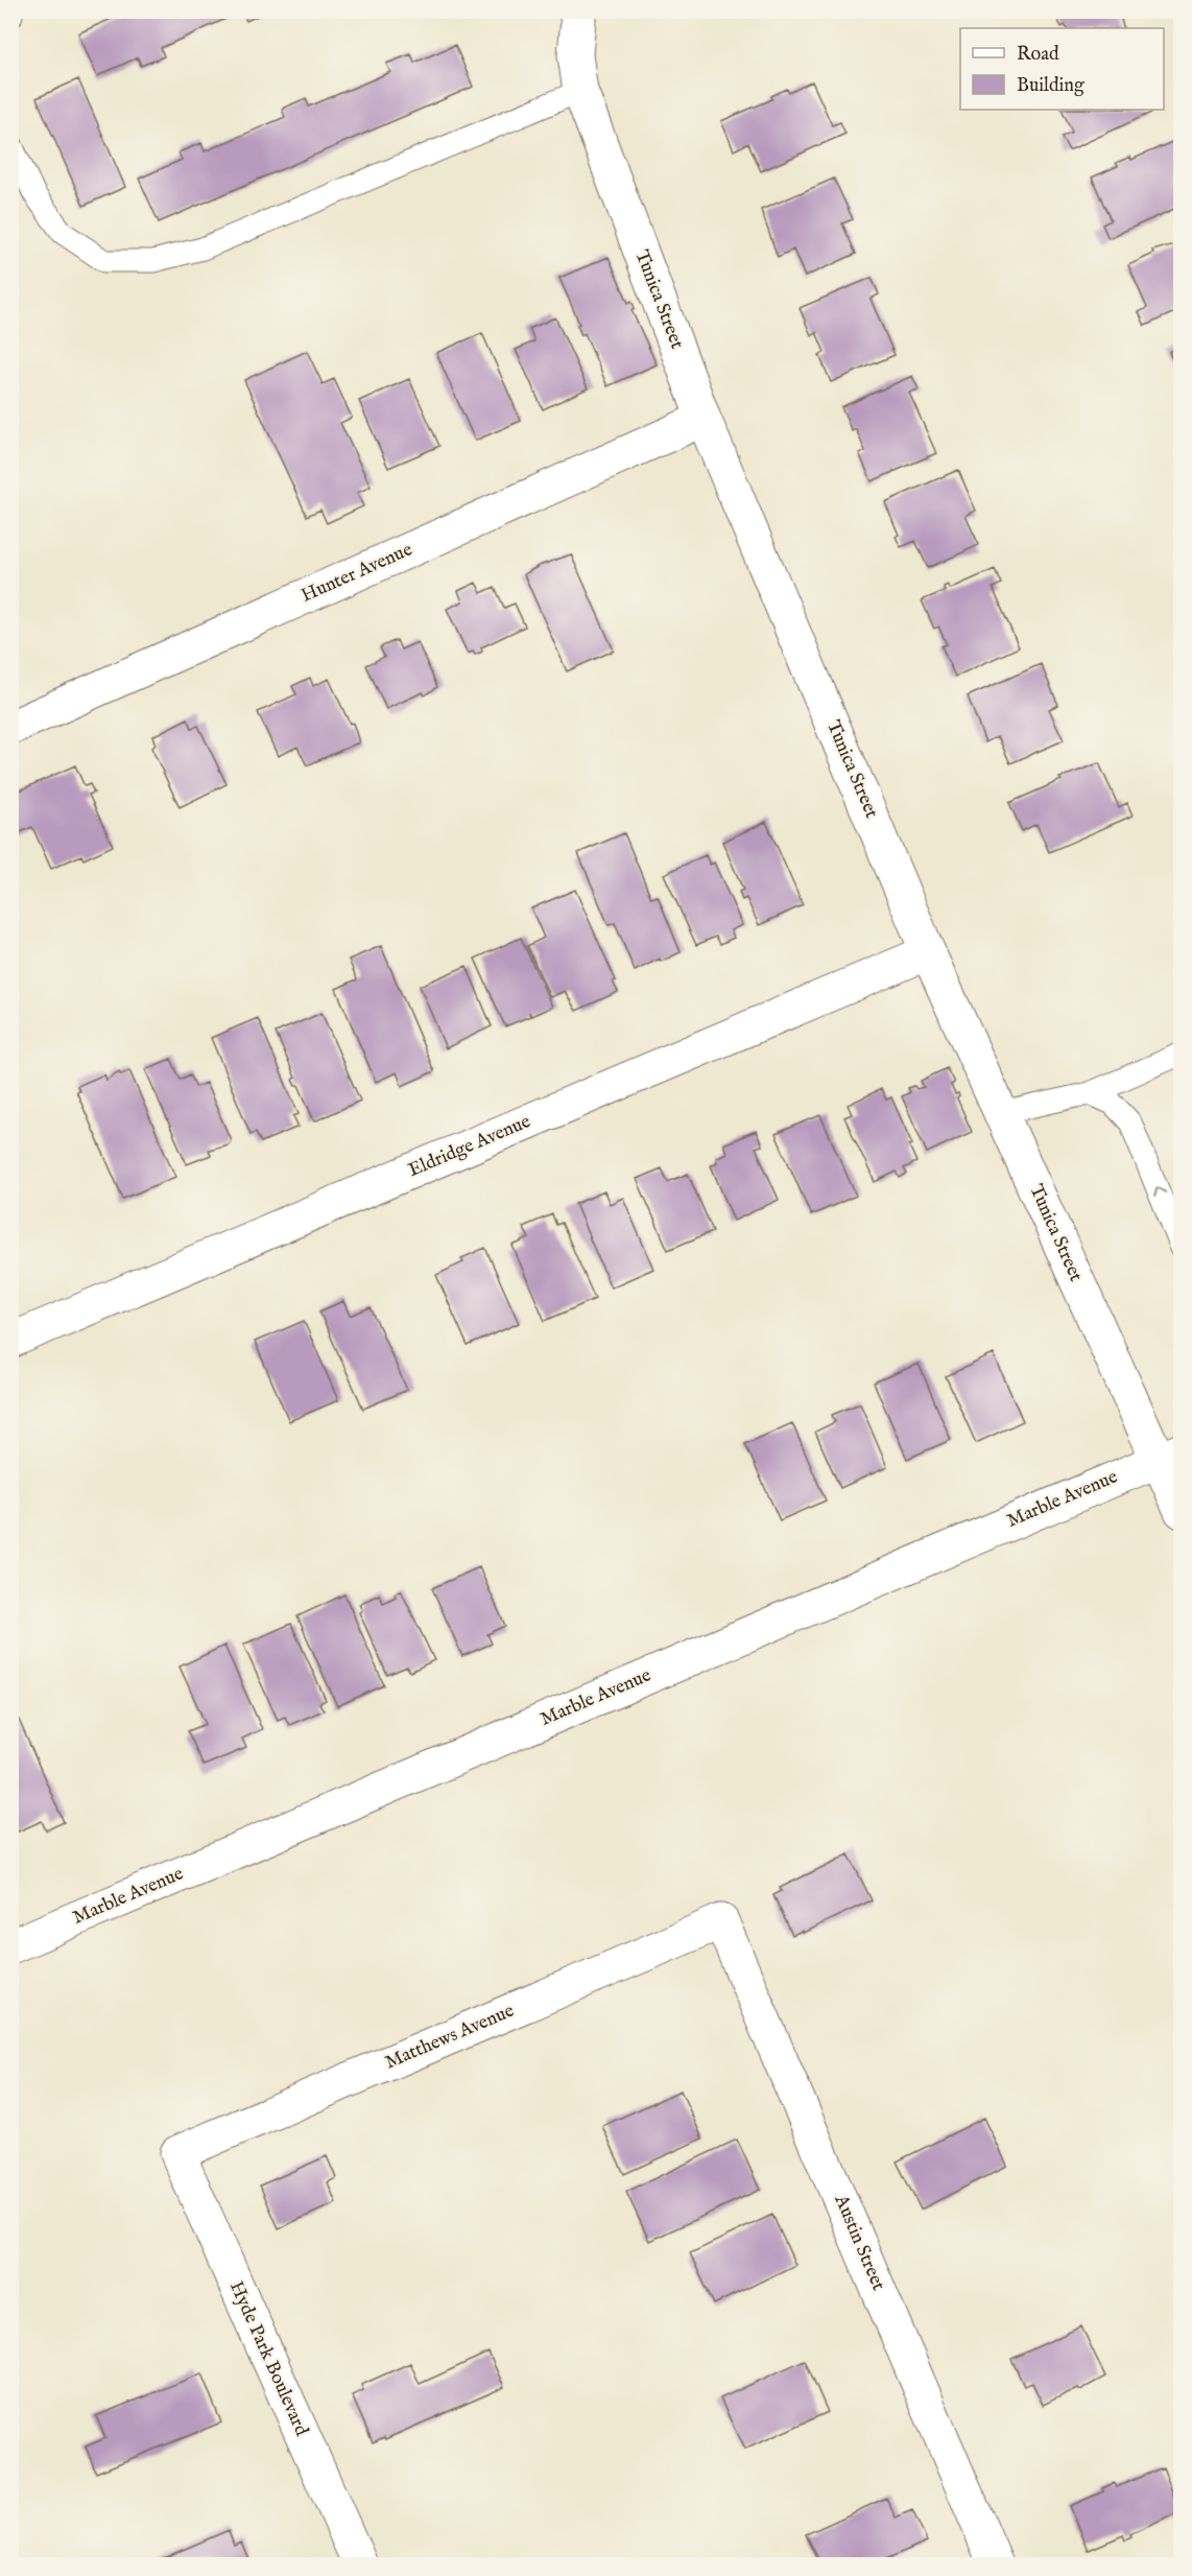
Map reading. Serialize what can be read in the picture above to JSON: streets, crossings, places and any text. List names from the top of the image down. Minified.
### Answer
{"streets":{"street":["Tunica Street","Hunter Avenue","Eldridge Avenue","Marble Avenue","Matthews Avenue","Austin Street","Hyde Park Boulevard"]},"crossings":[["Tunica Street","Hunter Avenue"],["Tunica Street","Eldridge Avenue"],["Tunica Street","Marble Avenue"],["Matthews Avenue","Austin Street"],["Matthews Avenue","Hyde Park Boulevard"]],"legend":["Road","Building"]}
